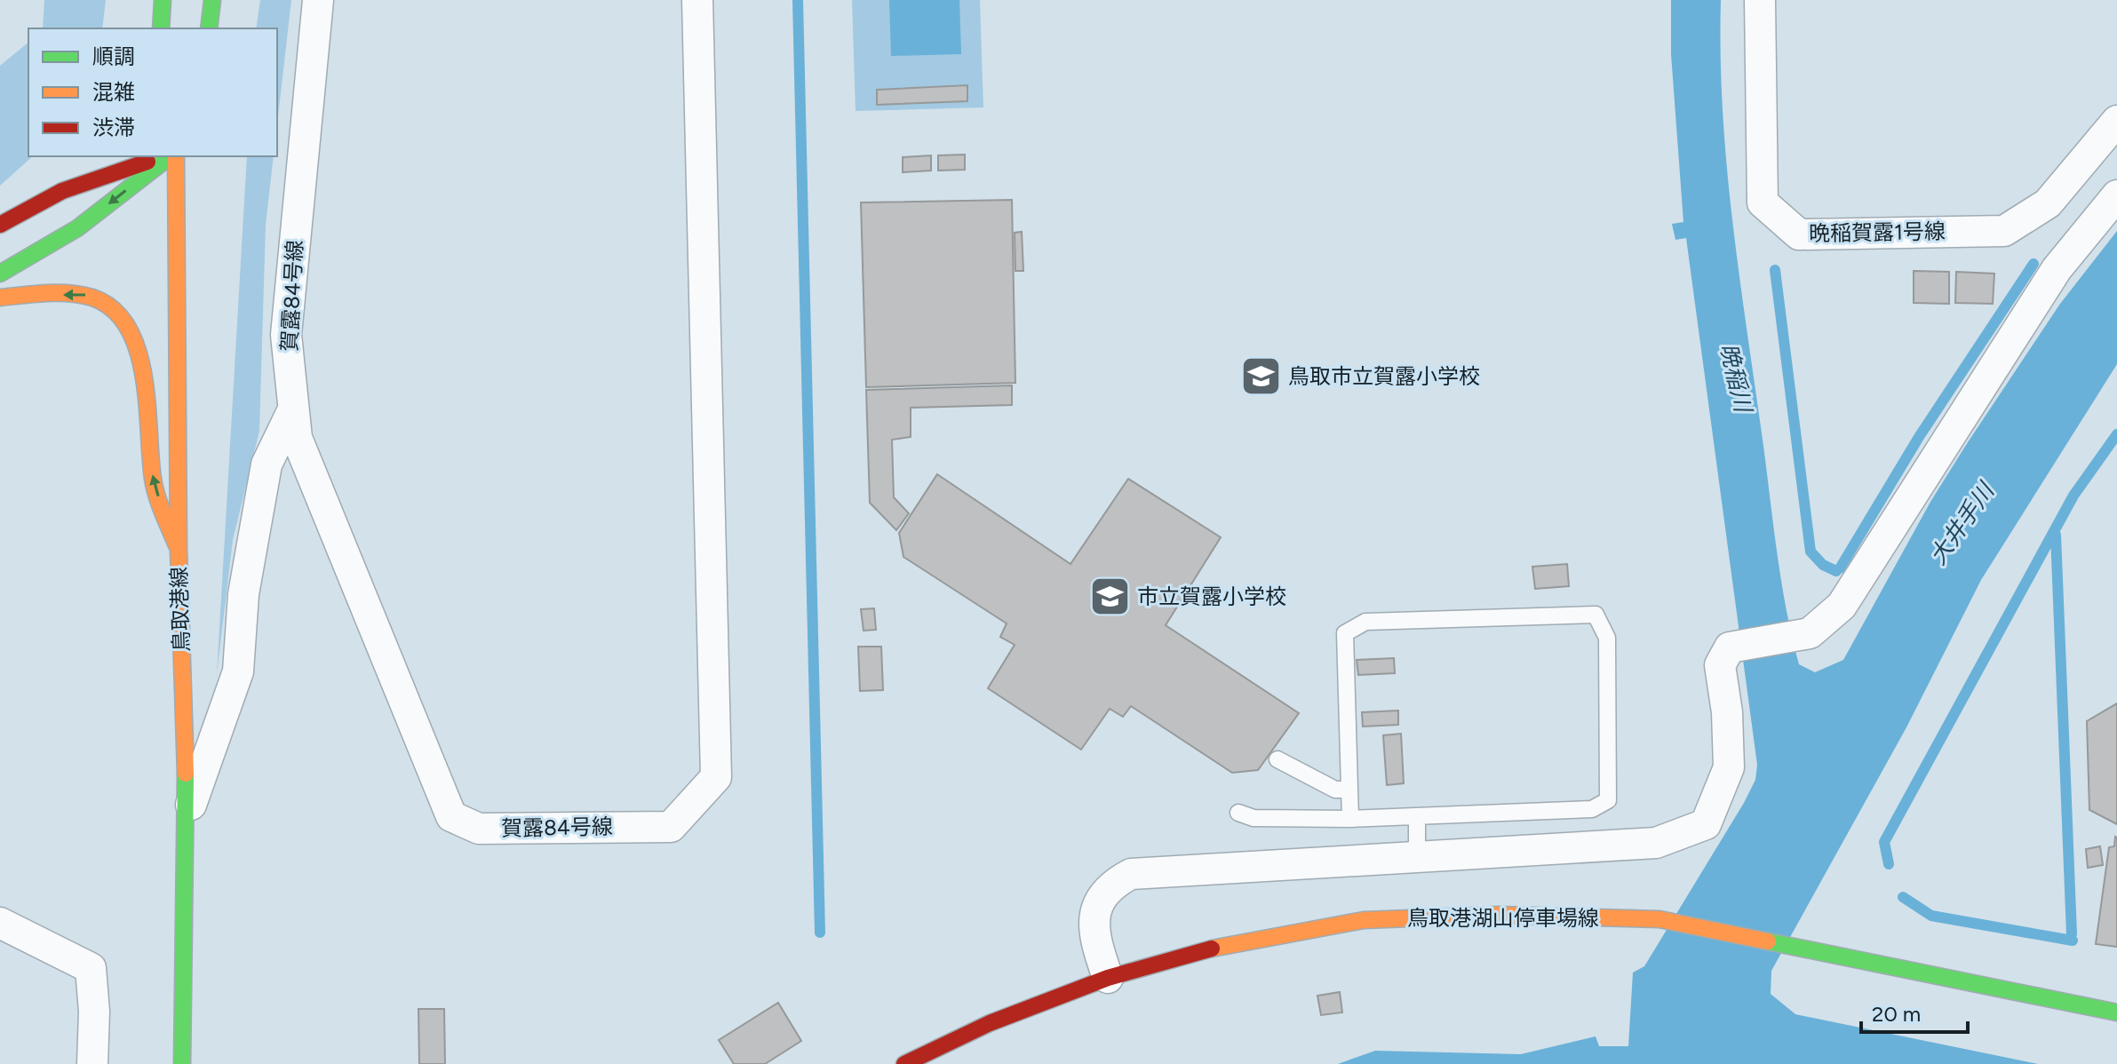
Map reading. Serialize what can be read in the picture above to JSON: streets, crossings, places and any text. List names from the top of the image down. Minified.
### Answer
{"streets":{"main road":["鳥取港線","鳥取港湖山停車場線"],"street":["晩稲賀露1号線","賀露84号線"]},"water":["晩稲川","大井手川"],"places":{"school or university":["鳥取市立賀露小学校","市立賀露小学校"]},"legend":["順調","混雑","渋滞"],"scale_bar":"20 m"}
